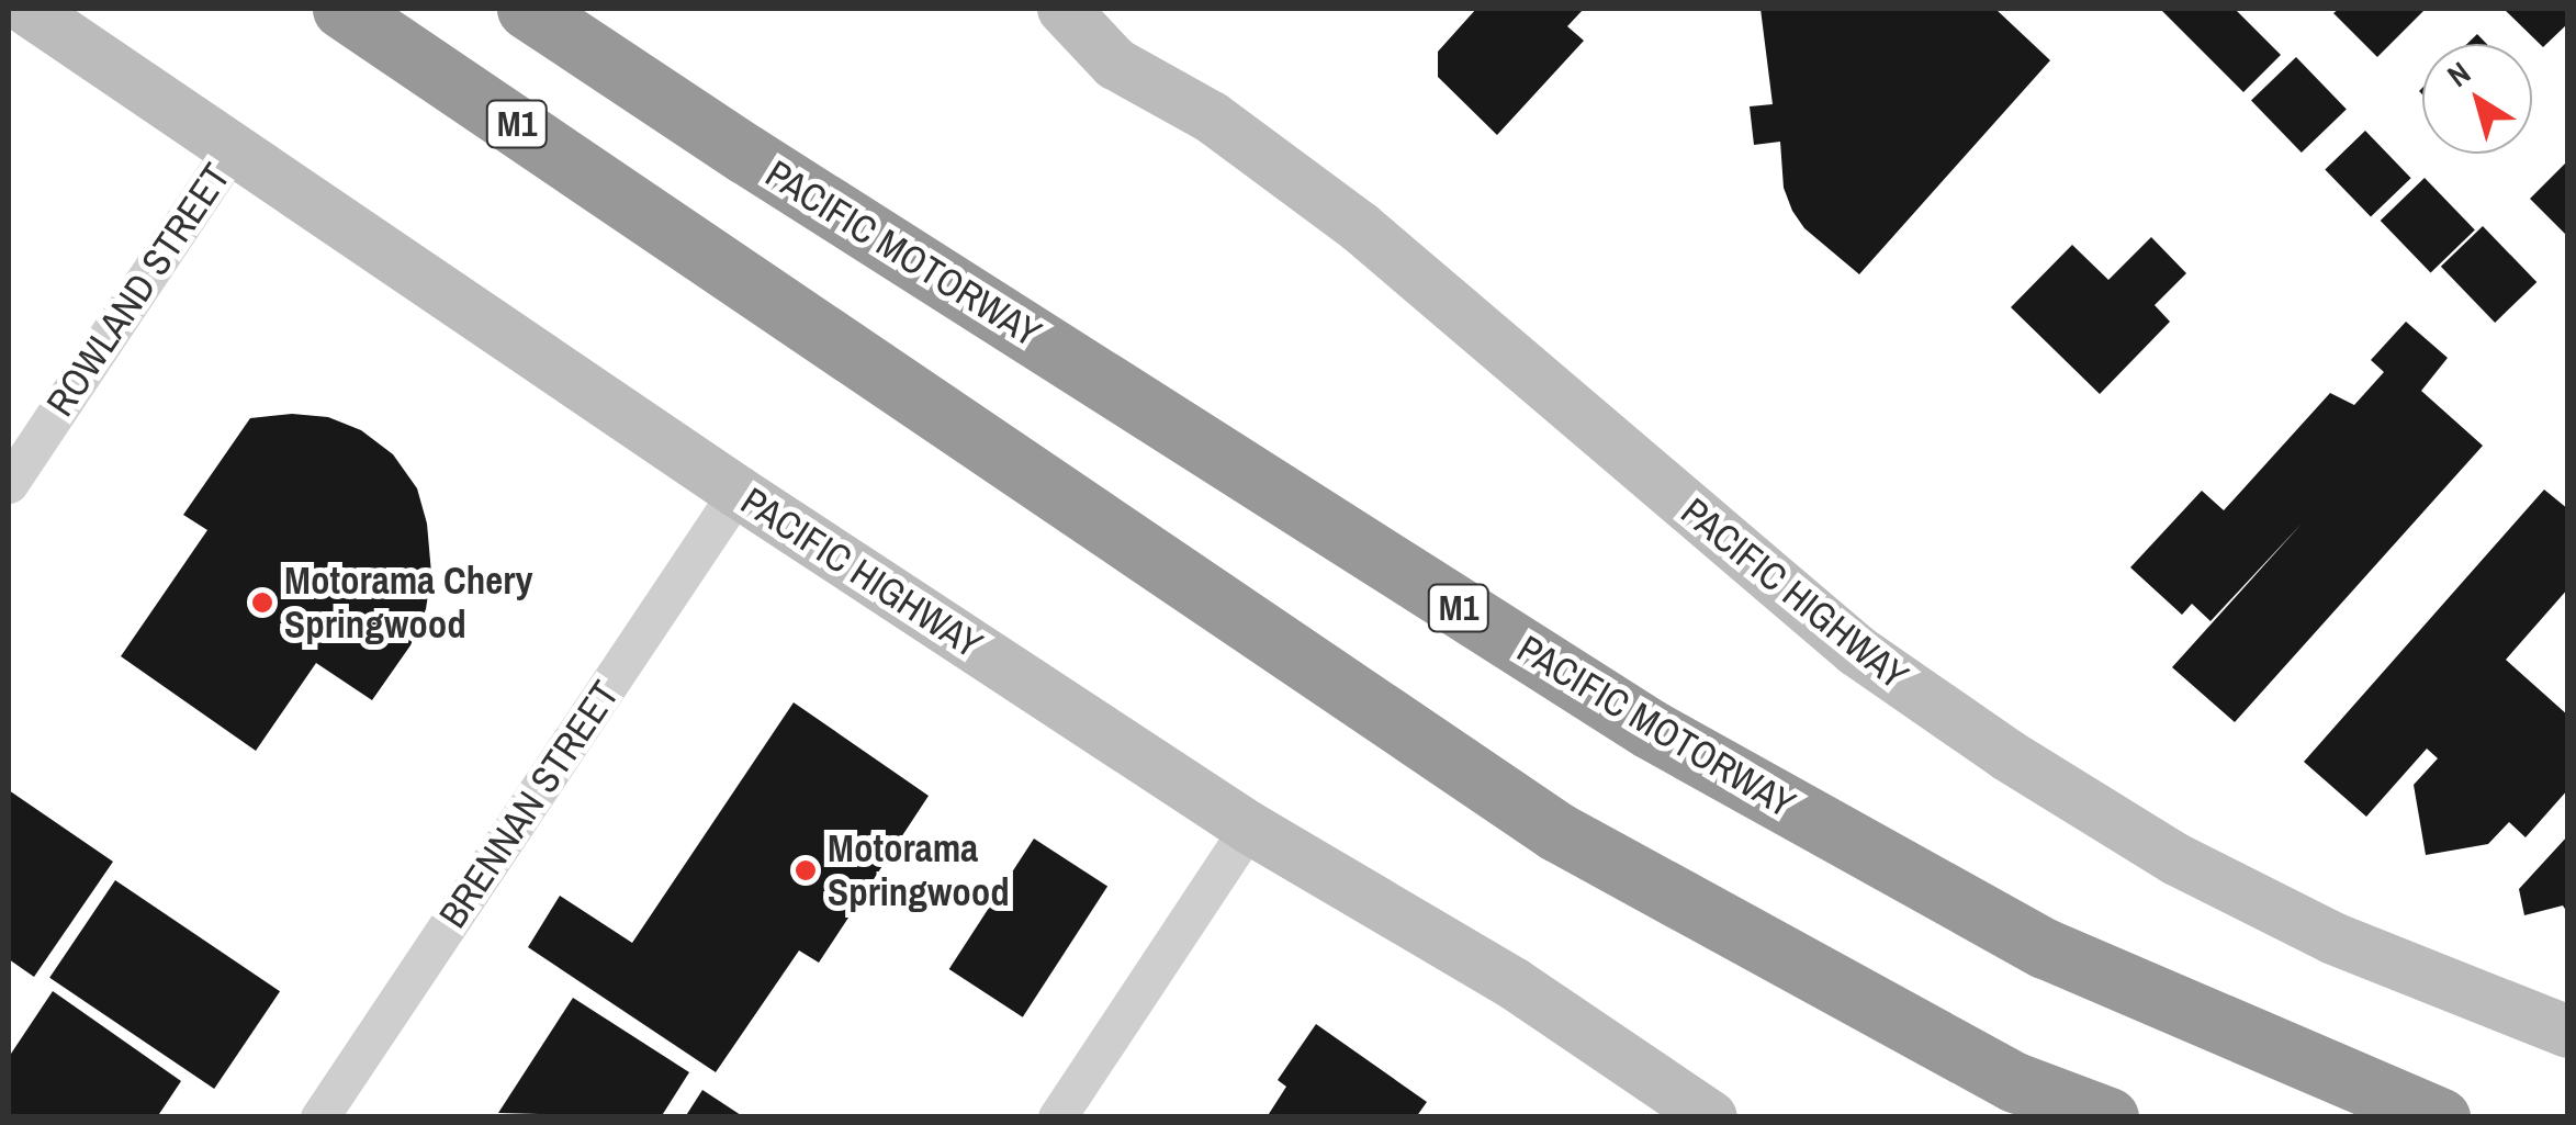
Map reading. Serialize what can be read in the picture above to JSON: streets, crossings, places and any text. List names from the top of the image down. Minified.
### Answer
{"streets":{"highway":["M1","PACIFIC MOTORWAY"],"street":["ROWLAND STREET","PACIFIC HIGHWAY","BRENNAN STREET"]},"crossings":[["ROWLAND STREET","PACIFIC HIGHWAY"],["PACIFIC HIGHWAY","BRENNAN STREET"]],"places":["Motorama Chery Springwood","Motorama Springwood"],"north":"top left"}
